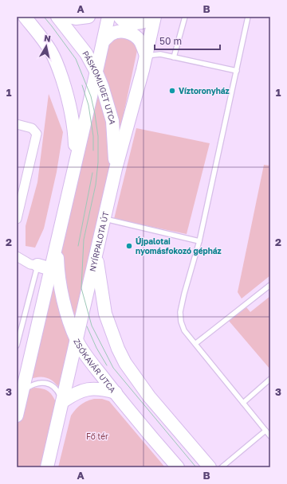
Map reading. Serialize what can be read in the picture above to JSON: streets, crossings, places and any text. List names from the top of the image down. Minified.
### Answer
{"streets":{"main road":["PÁSKOMLIGET UTCA","NYÍRPALOTA ÚT","ZSÓKAVÁR UTCA"]},"crossings":[["PÁSKOMLIGET UTCA","NYÍRPALOTA ÚT"],["NYÍRPALOTA ÚT","ZSÓKAVÁR UTCA"]],"parks":["Fő tér"],"places":["Víztoronyház","Újpalotai nyomásfokozó gépház"],"scale_bar":"50 m","north":"top","grid":{"columns":["A","B"],"rows":["1","2","3"]}}
